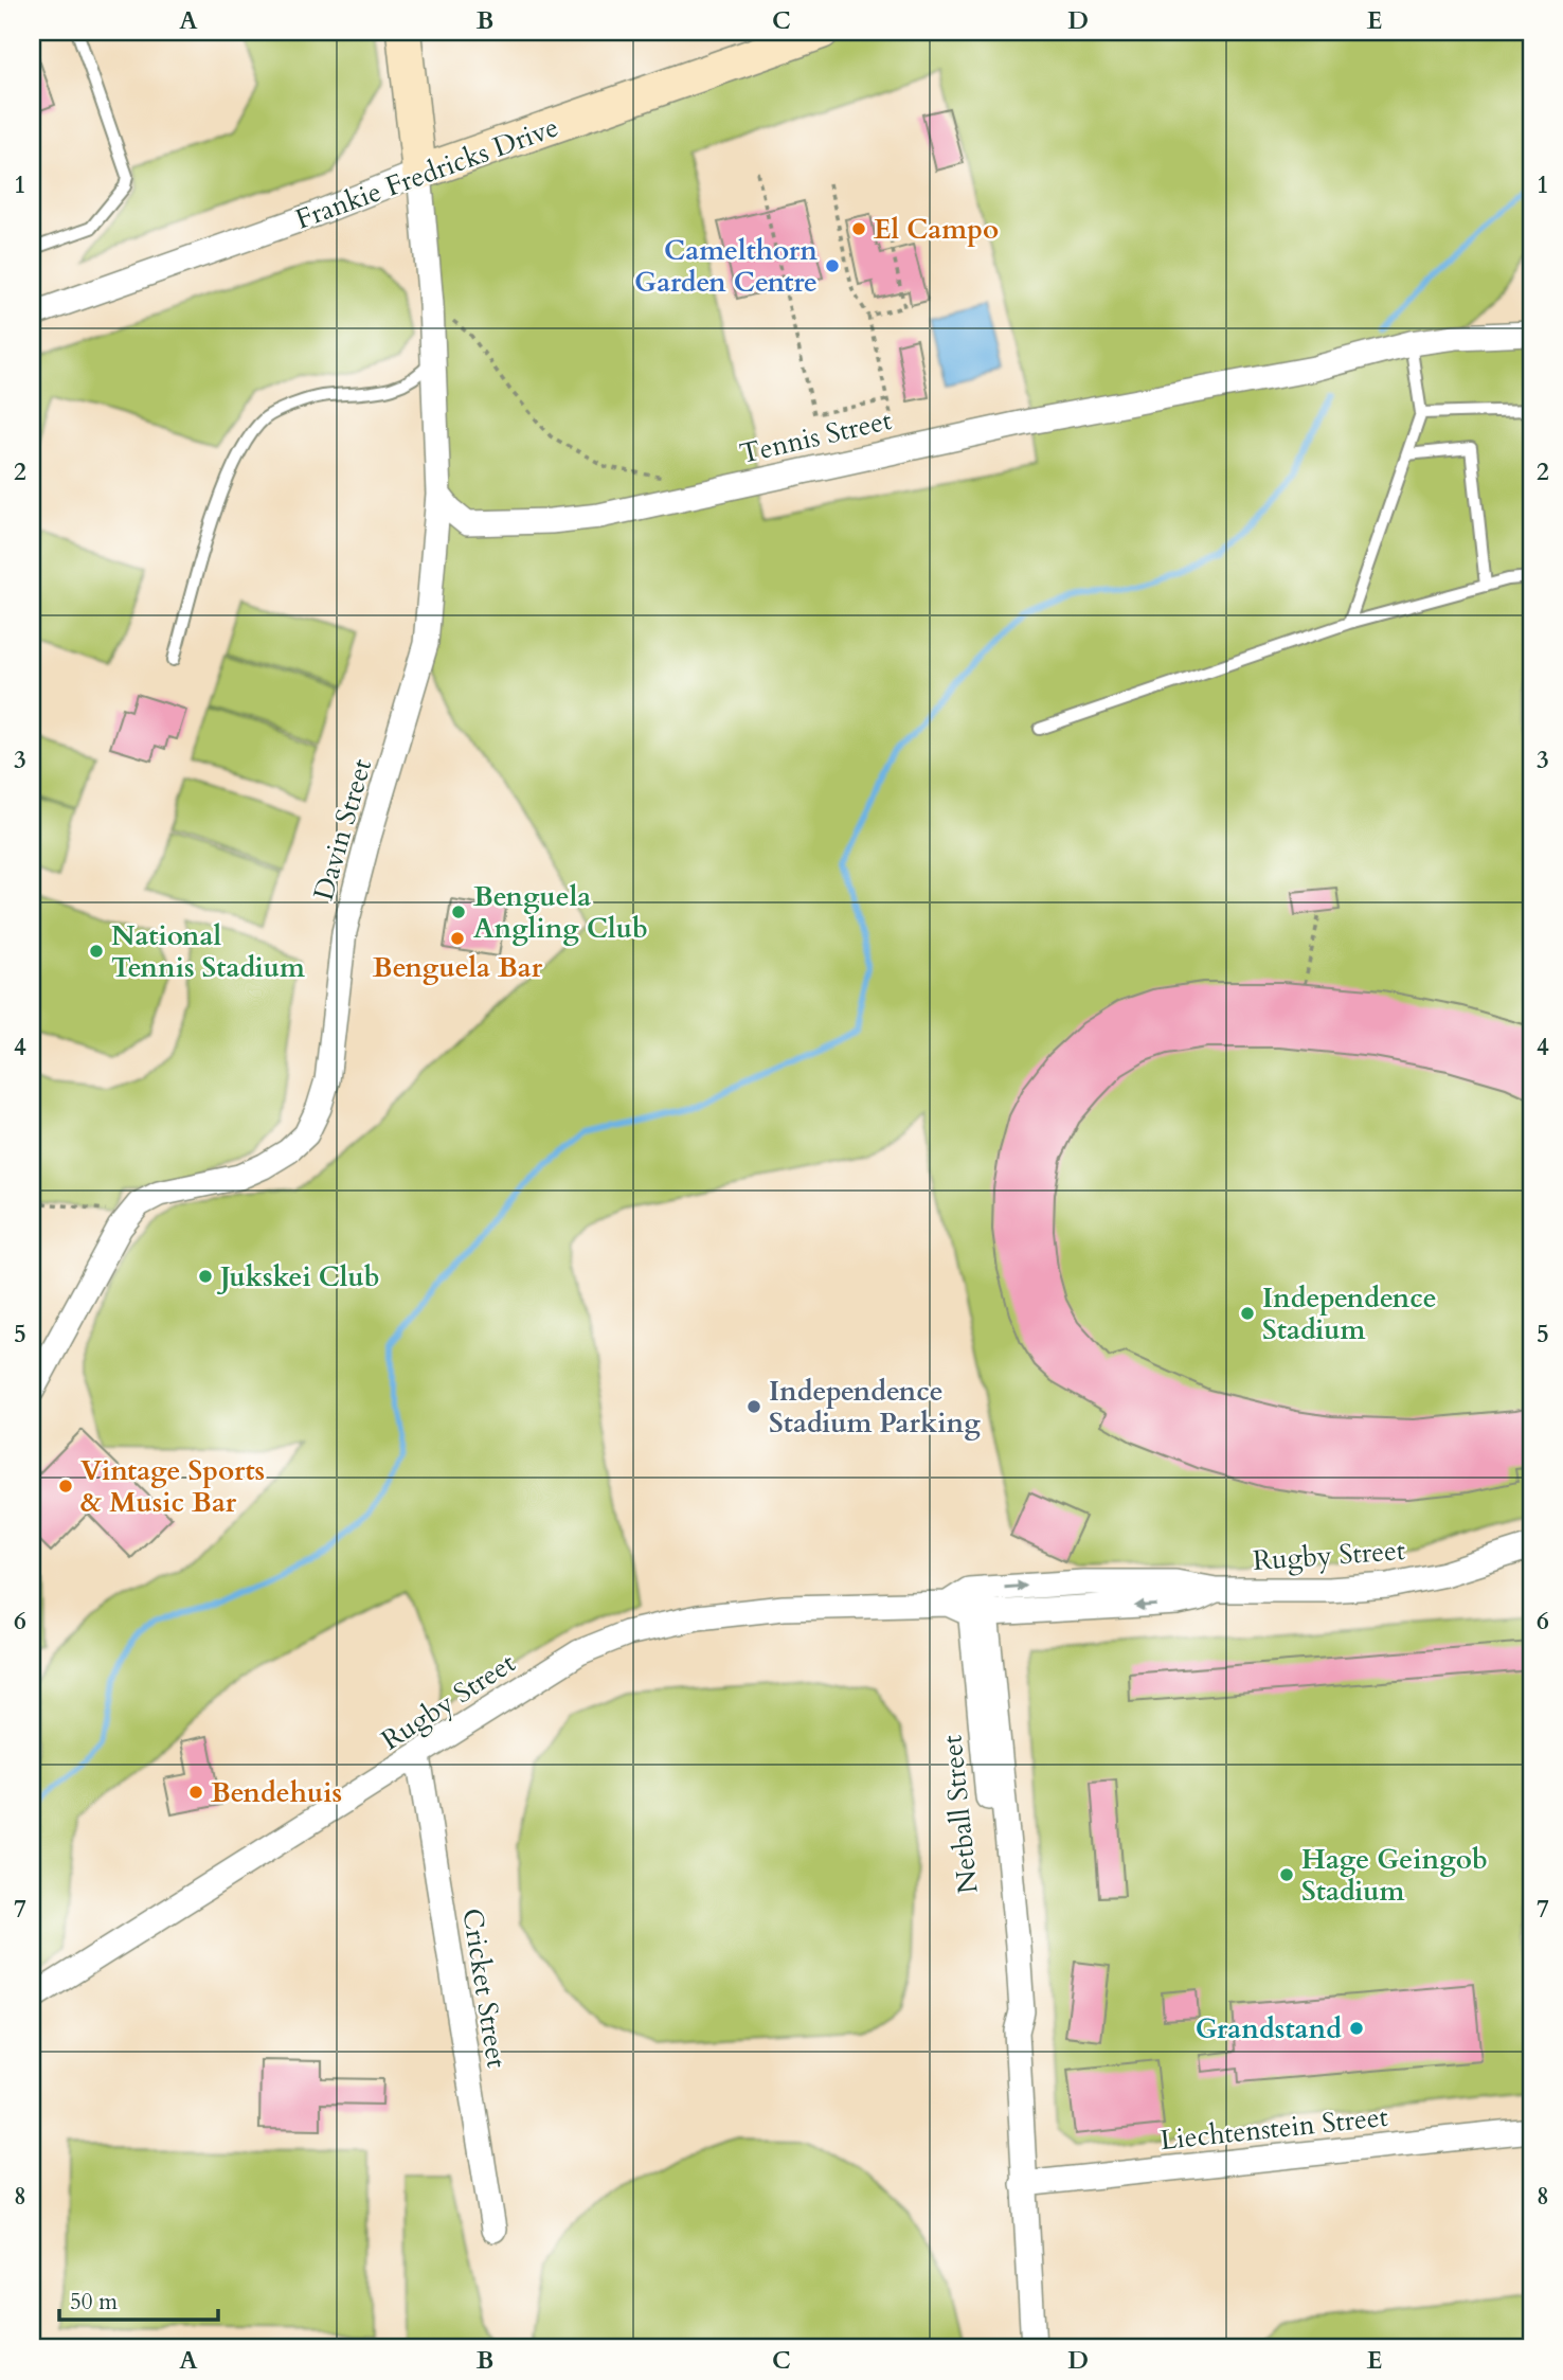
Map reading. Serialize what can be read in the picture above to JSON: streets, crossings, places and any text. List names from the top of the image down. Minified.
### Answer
{"streets":{"street":["Frankie Fredricks Drive","Tennis Street","Davin Street","Rugby Street","Netball Street","Cricket Street","Liechtenstein Street"]},"crossings":[["Tennis Street","Davin Street"],["Rugby Street","Netball Street"],["Rugby Street","Cricket Street"],["Netball Street","Liechtenstein Street"]],"places":["El Campo","Camelthorn Garden Centre","Benguela Angling Club","Benguela Bar","National Tennis Stadium","Jukskei Club","Independence Stadium","Independence Stadium Parking","Vintage Sports & Music Bar","Bendehuis","Hage Geingob Stadium","Grandstand"],"scale_bar":"50 m","grid":{"columns":["A","B","C","D","E"],"rows":["1","2","3","4","5","6","7","8"]}}
